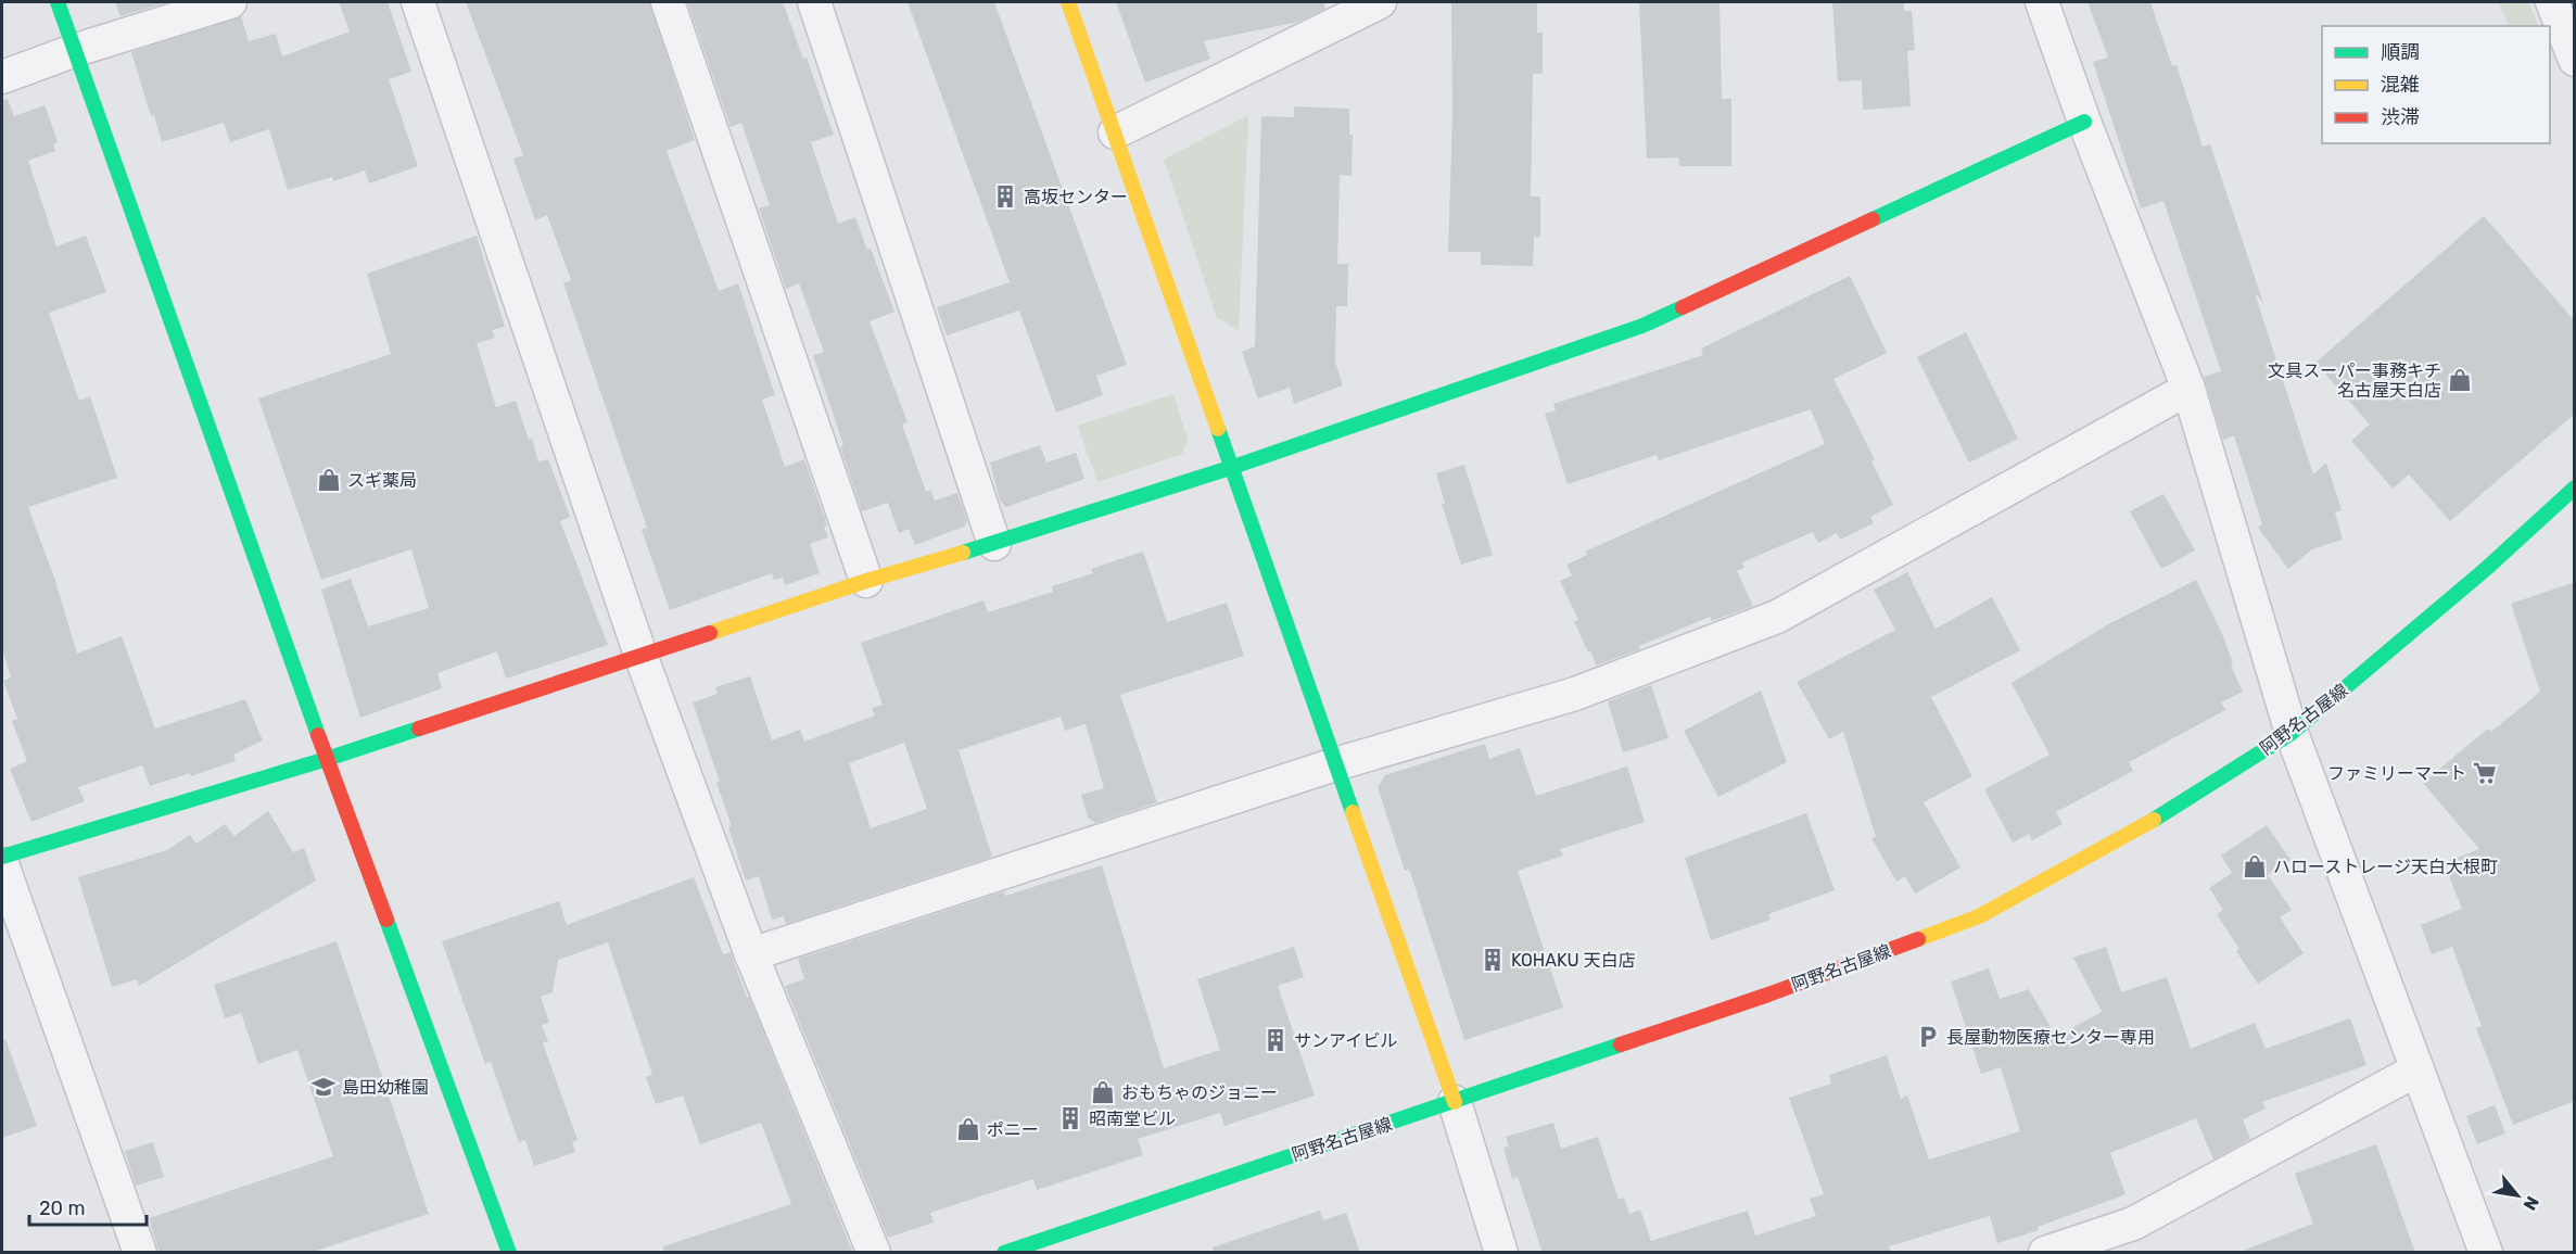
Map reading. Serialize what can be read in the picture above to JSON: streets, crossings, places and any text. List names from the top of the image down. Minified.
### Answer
{"streets":{"street":["阿野名古屋線"]},"places":{"building":["高坂センター","KOHAKU 天白店","サンアイビル","昭南堂ビル"],"shop":["文具スーパー事務キチ 名古屋天白店","スギ薬局","ハローストレージ天白大根町","おもちゃのジョニー","ポニー"],"supermarket":["ファミリーマート"],"parking":["長屋動物医療センター専用"],"school or university":["島田幼稚園"]},"legend":["順調","混雑","渋滞"],"scale_bar":"20 m","north":"bottom right"}
